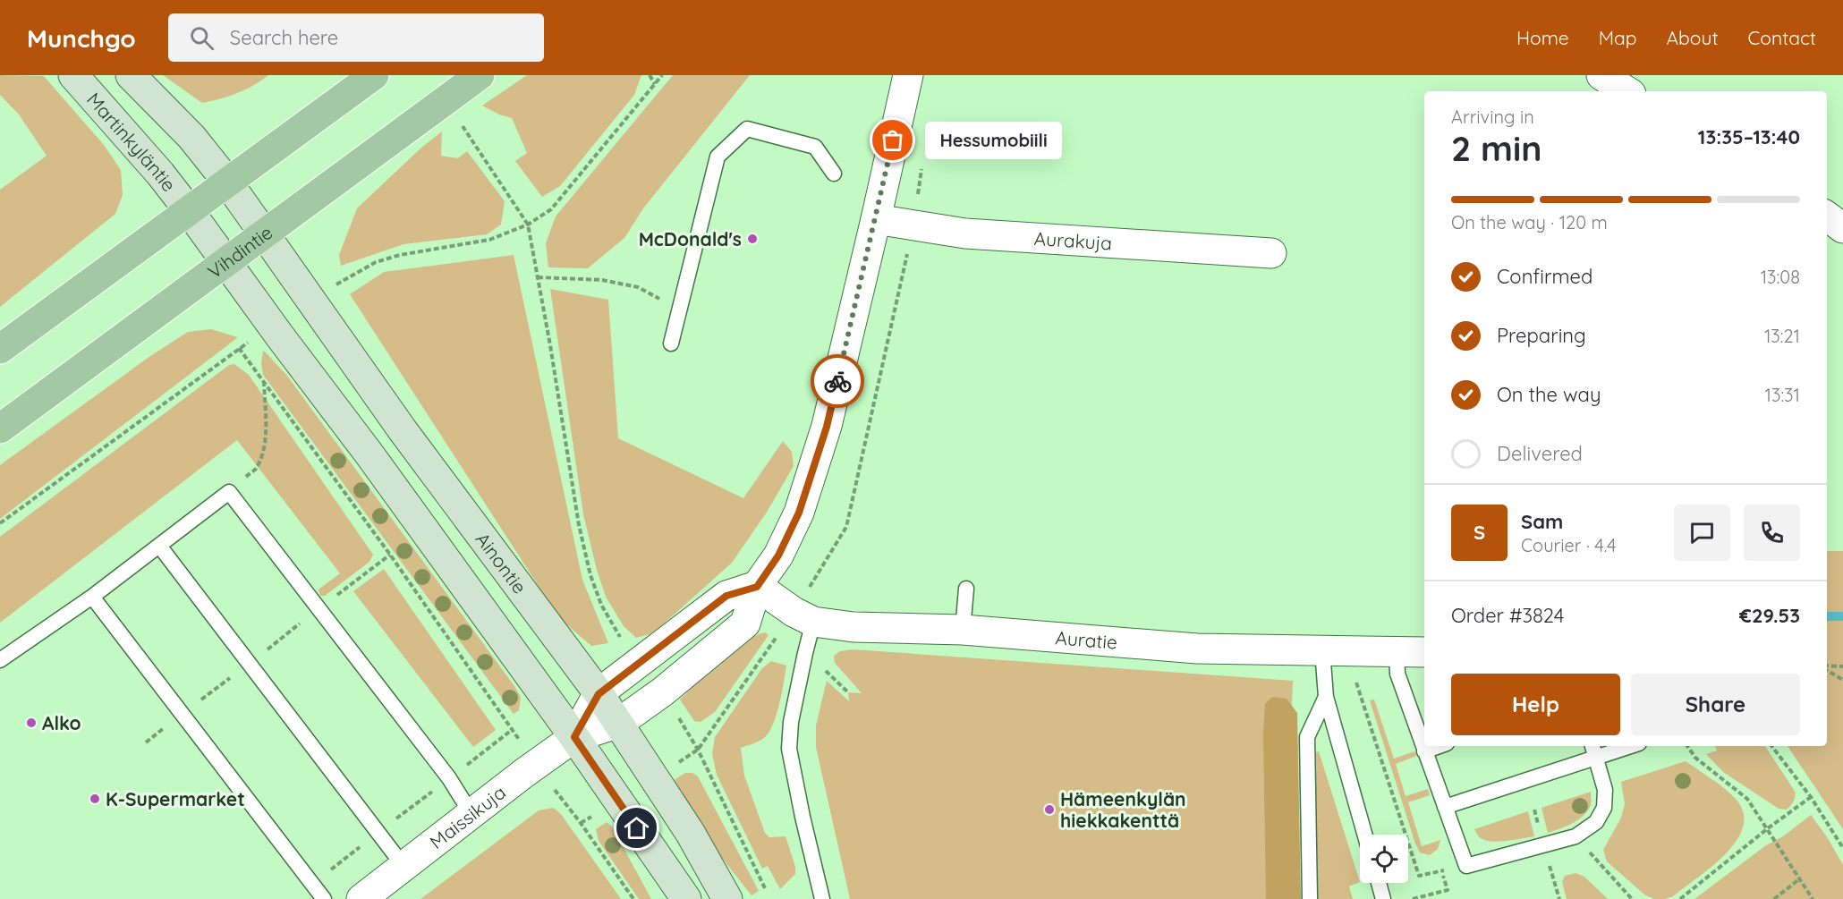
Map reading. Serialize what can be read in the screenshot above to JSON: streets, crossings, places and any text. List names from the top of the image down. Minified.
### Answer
{"streets":{"main road":["Vihdintie"],"street":["Martinkyläntie","Aurakuja","Ainontie","Auratie","Maissikuja"]},"crossings":[["Martinkyläntie","Vihdintie"],["Aurakuja","Maissikuja"],["Vihdintie","Ainontie"],["Ainontie","Maissikuja"],["Auratie","Maissikuja"]],"places":["Hessumobiili","McDonald's","Alko","K-Supermarket","Hämeenkylän hiekkakenttä"],"page":{"header":"Munchgo","search":"Search here","nav":["Home","Map","About","Contact"],"heading":["2 min","Arriving in","13:35–13:40"],"panel":["Sam","Courier · 4.4","Order #3824","€29.53"],"bubble":"Hessumobiili","bar":"On the way · 120 m","list":[["Confirmed","13:08"],["Preparing","13:21"],["On the way","13:31"],"Delivered"],"round":"S","buttons":["Help","Share"]}}
